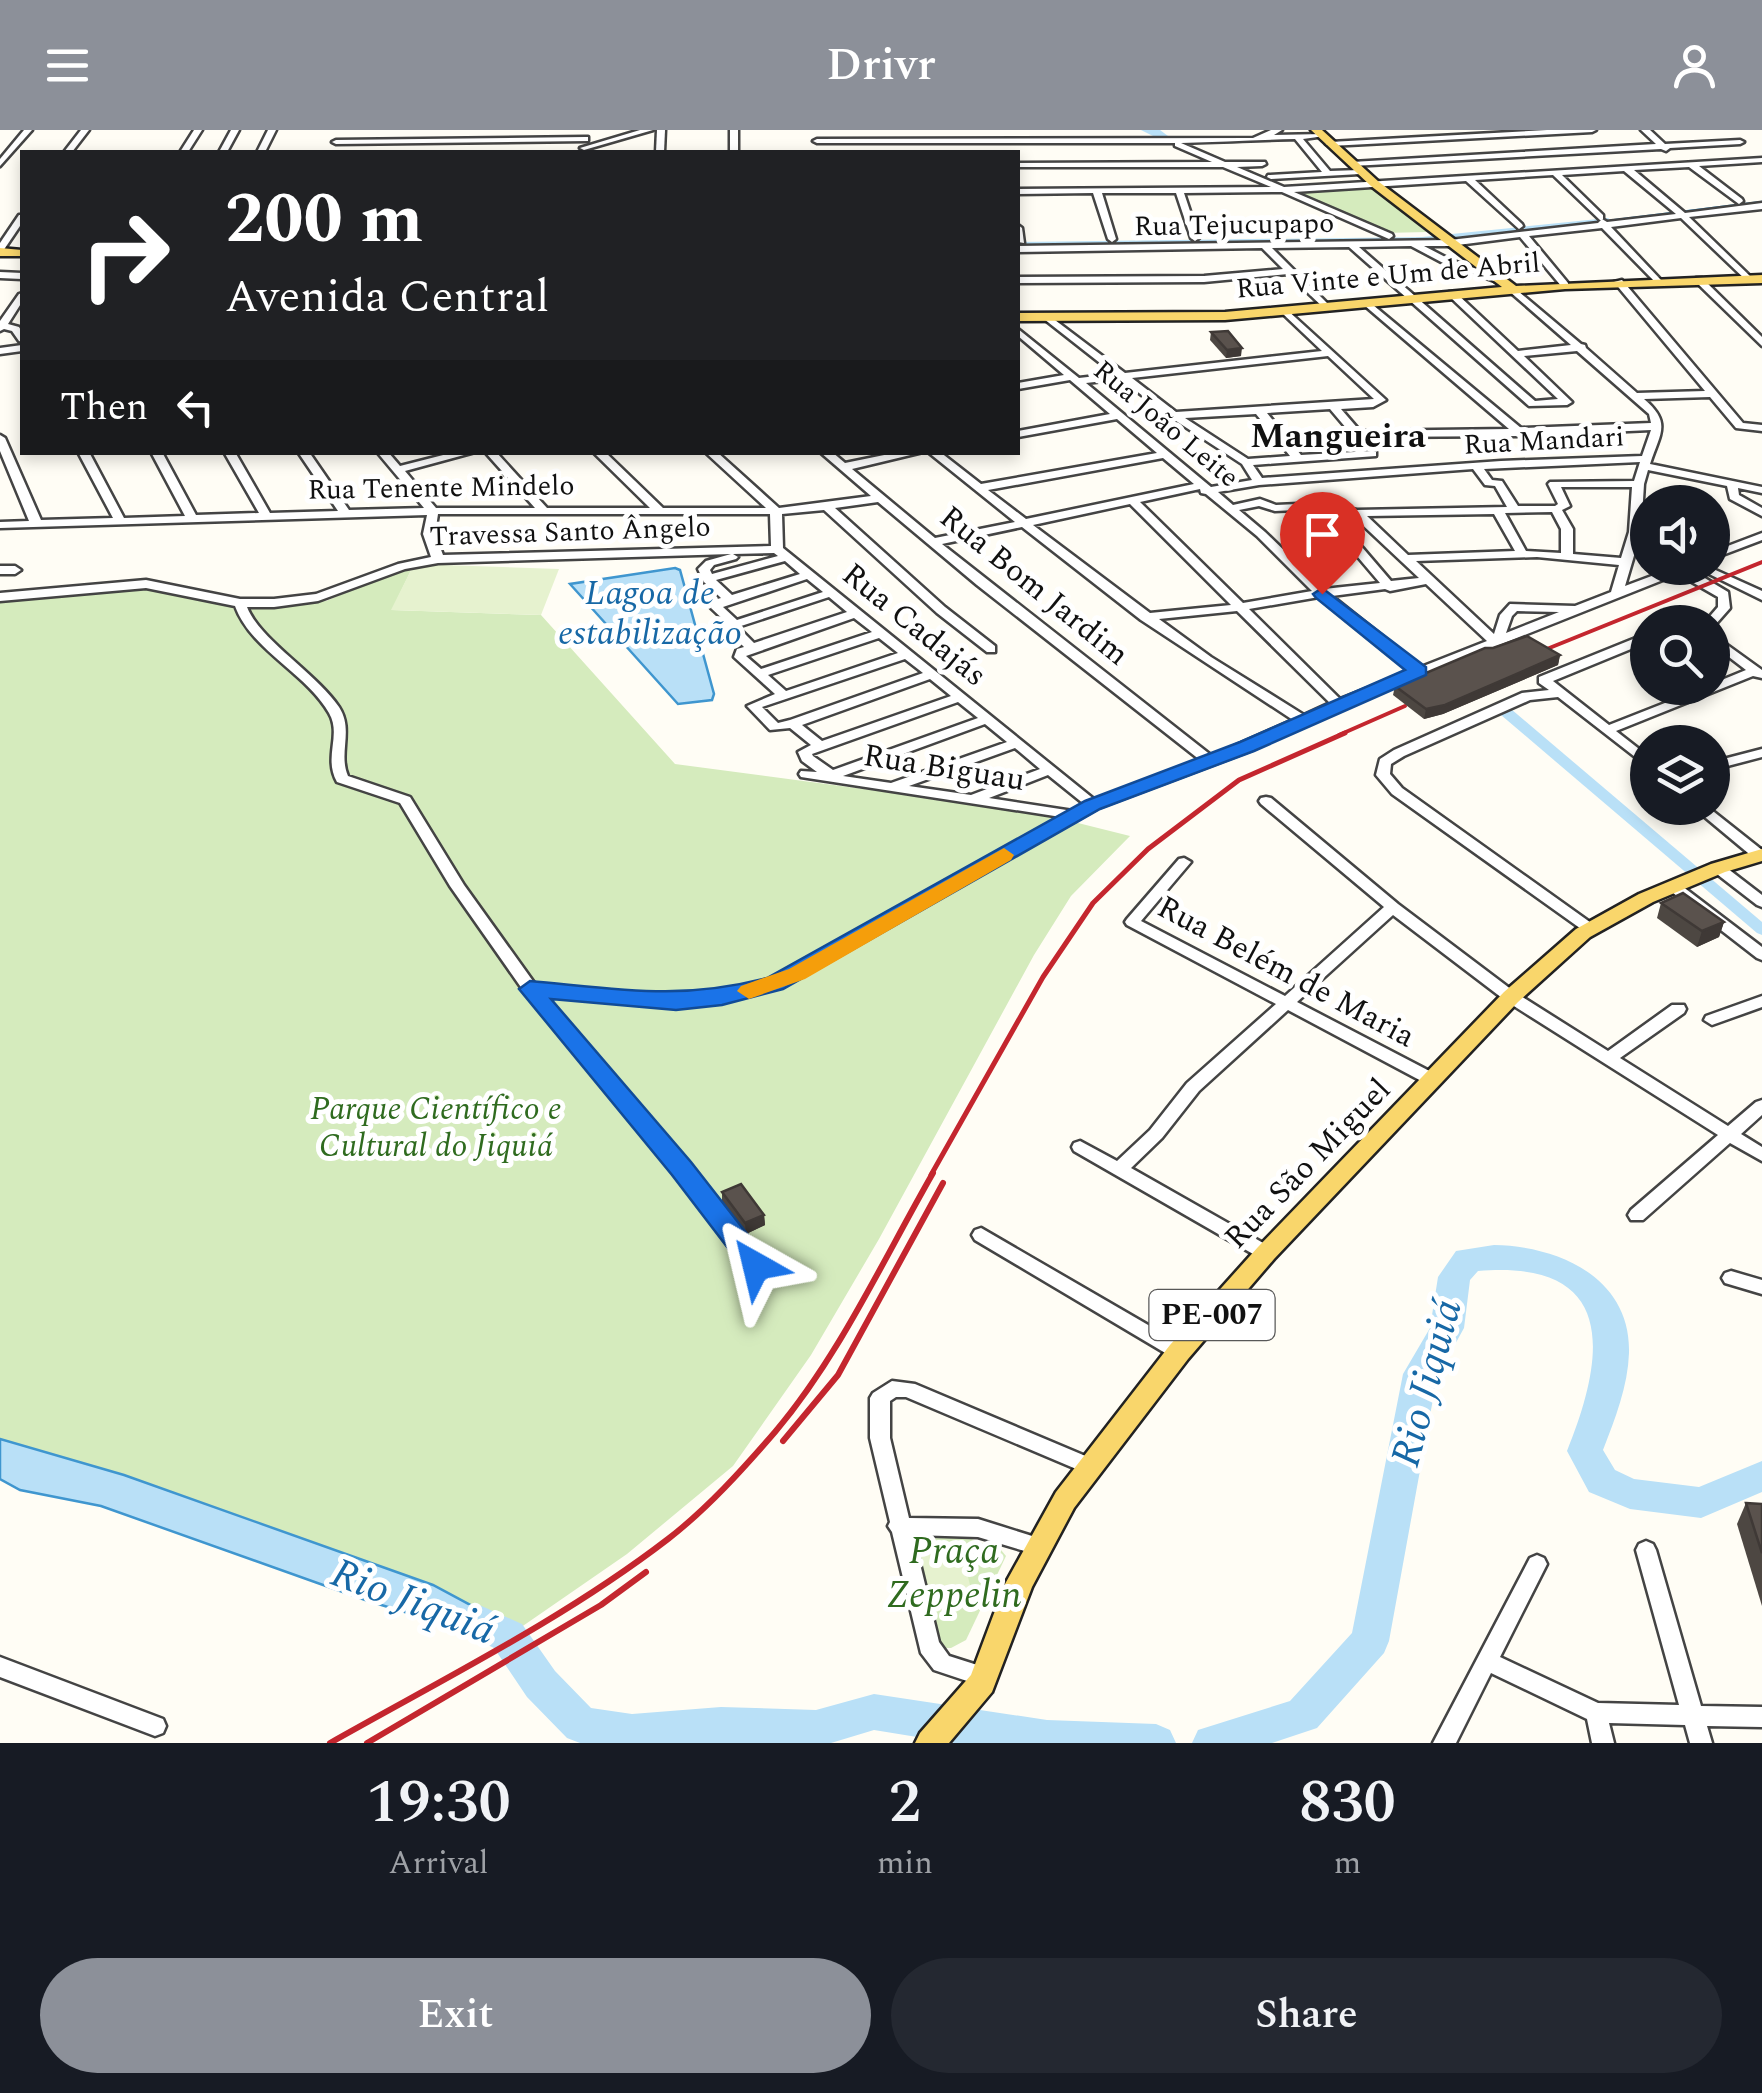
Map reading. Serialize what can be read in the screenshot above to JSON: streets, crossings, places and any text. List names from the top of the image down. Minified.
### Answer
{"streets":{"main road":["Rua Vinte e Um de Abril","Rua São Miguel","PE-007"],"street":["Rua Tejucupapo","Rua João Leite","Rua Mandari","Rua Tenente Mindelo","Travessa Santo Ângelo","Rua Bom Jardim","Rua Cadajás","Rua Biguau","Rua Belém de Maria"]},"crossings":[["Rua João Leite","Rua Mandari"],["Rua Mandari","Rua Bom Jardim"],["Rua Tenente Mindelo","Rua Bom Jardim"],["Travessa Santo Ângelo","Rua Cadajás"],["Rua Belém de Maria","Rua São Miguel"],["Rua São Miguel","PE-007"]],"districts":["Mangueira"],"water":["Lagoa de estabilização","Rio Jiquiá"],"parks":["Parque Científico e Cultural do Jiquiá","Praça Zeppelin"],"page":{"header":"Drivr","turn":["200 m","Avenida Central"],"then":"Then","eta":["19:30","Arrival","2","min","830","m"],"buttons":["Exit","Share"]}}
